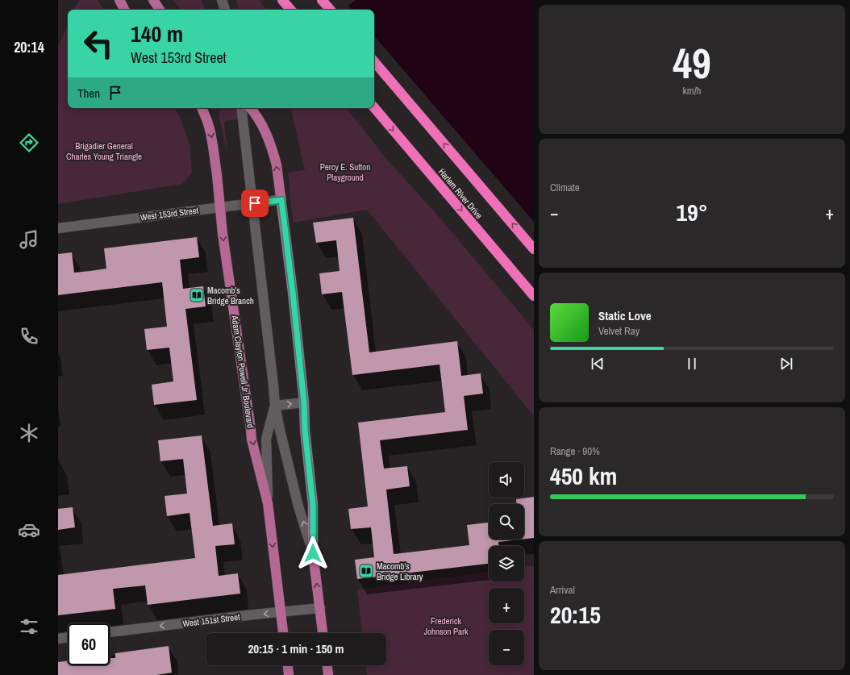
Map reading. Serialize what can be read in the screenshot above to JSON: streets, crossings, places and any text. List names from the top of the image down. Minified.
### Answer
{"streets":{"highway":["Harlem River Drive"],"main road":["Adam Clayton Powell Jr. Boulevard"],"street":["West 153rd Street","West 151st Street"]},"crossings":[["West 153rd Street","Adam Clayton Powell Jr. Boulevard"],["Adam Clayton Powell Jr. Boulevard","West 151st Street"]],"one_way":["West 151st Street"],"parks":["Brigadier General Charles Young Triangle","Percy E. Sutton Playground","Frederick Johnson Park"],"places":{"library":["Macomb's Bridge Branch","Macomb's Bridge Library"]},"page":{"tabs":"20:14","tile":[["49","km/h"],"Climate",["Range · 90%","450 km"],["Arrival","20:15"]],"turn":["140 m","West 153rd Street"],"then":"Then","heat":["−","19°","+"],"song":["Static Love","Velvet Ray"],"map_buttons":["+","−"],"limit":"60","trip":"20:15 · 1 min · 150 m"}}
